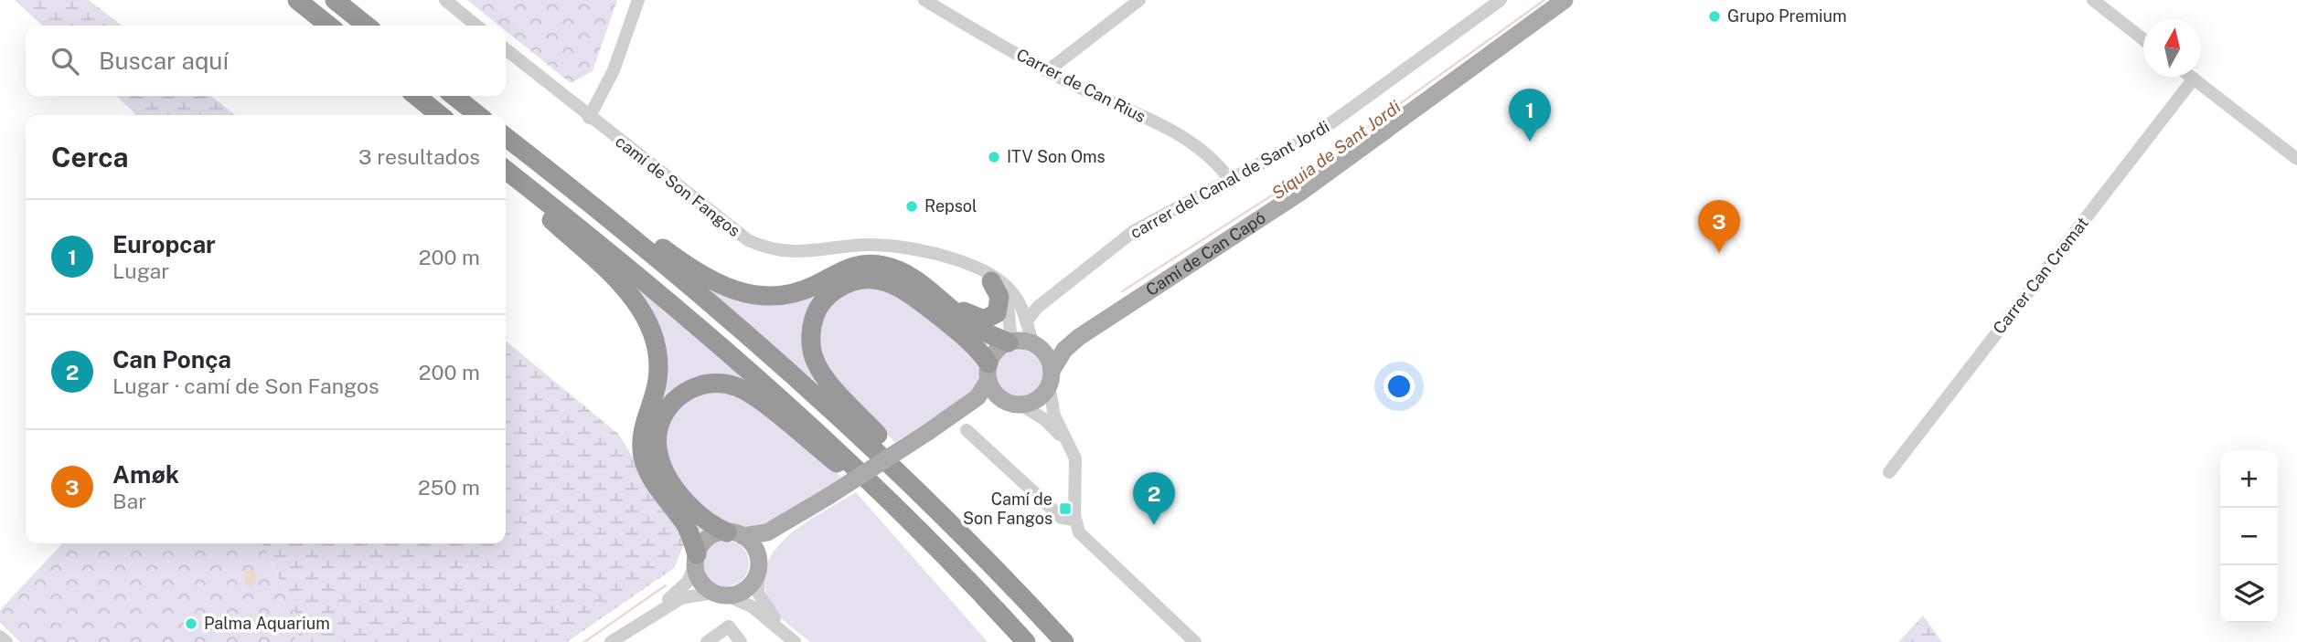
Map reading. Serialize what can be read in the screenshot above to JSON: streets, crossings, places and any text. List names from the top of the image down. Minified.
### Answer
{"streets":{"main road":["Camí de Can Capó"],"street":["Carrer de Can Rius","carrer del Canal de Sant Jordi","camí de Son Fangos","Carrer Can Cremat"]},"crossings":[["Carrer de Can Rius","carrer del Canal de Sant Jordi"]],"water":["Síquia de Sant Jordi"],"places":{"other":["Grupo Premium","ITV Son Oms","Repsol","Palma Aquarium"],"transit":["Camí de Son Fangos"]},"north":"top","page":{"search":"Buscar aquí","pins":["1","3","2"],"heading":["Cerca","3 resultados"],"list":[{"mark":"1","name":"Europcar","note":"Lugar","value":"200 m"},{"mark":"2","name":"Can Ponça","note":"Lugar · camí de Son Fangos","value":"200 m"},{"mark":"3","name":"Amøk","note":"Bar","value":"250 m"}],"map_buttons":["+","−"]}}
